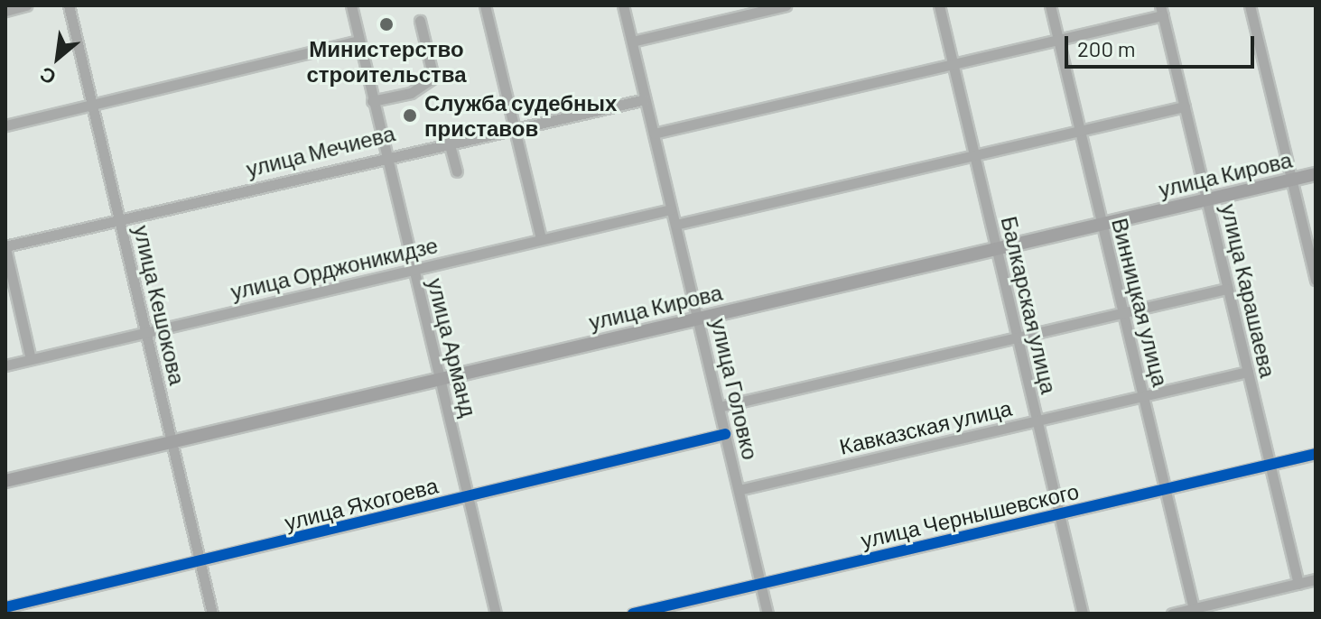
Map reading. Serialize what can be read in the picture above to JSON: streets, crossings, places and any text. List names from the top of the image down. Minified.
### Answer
{"streets":{"main road":["улица Кирова"],"street":["улица Мечиева","улица Орджоникидзе","улица Карашаева","Винницкая улица","улица Кешокова","Балкарская улица","улица Арманд","улица Головко","Кавказская улица","улица Яхогоева","улица Чернышевского"]},"crossings":[["улица Мечиева","улица Кешокова"],["улица Мечиева","улица Арманд"],["улица Мечиева","улица Головко"],["улица Кирова","улица Карашаева"],["улица Кирова","Винницкая улица"],["улица Кирова","улица Кешокова"],["улица Кирова","Балкарская улица"],["улица Кирова","улица Арманд"],["улица Кирова","улица Головко"],["улица Орджоникидзе","улица Кешокова"],["улица Орджоникидзе","улица Арманд"],["улица Орджоникидзе","улица Головко"],["улица Карашаева","Кавказская улица"],["улица Карашаева","улица Чернышевского"],["Винницкая улица","Кавказская улица"],["Винницкая улица","улица Чернышевского"],["улица Кешокова","улица Яхогоева"],["Балкарская улица","Кавказская улица"],["Балкарская улица","улица Чернышевского"],["улица Арманд","улица Яхогоева"],["улица Головко","Кавказская улица"],["улица Головко","улица Яхогоева"],["улица Головко","улица Чернышевского"]],"places":["Министерство строительства","Служба судебных приставов"],"scale_bar":"200 m","north":"bottom left"}
